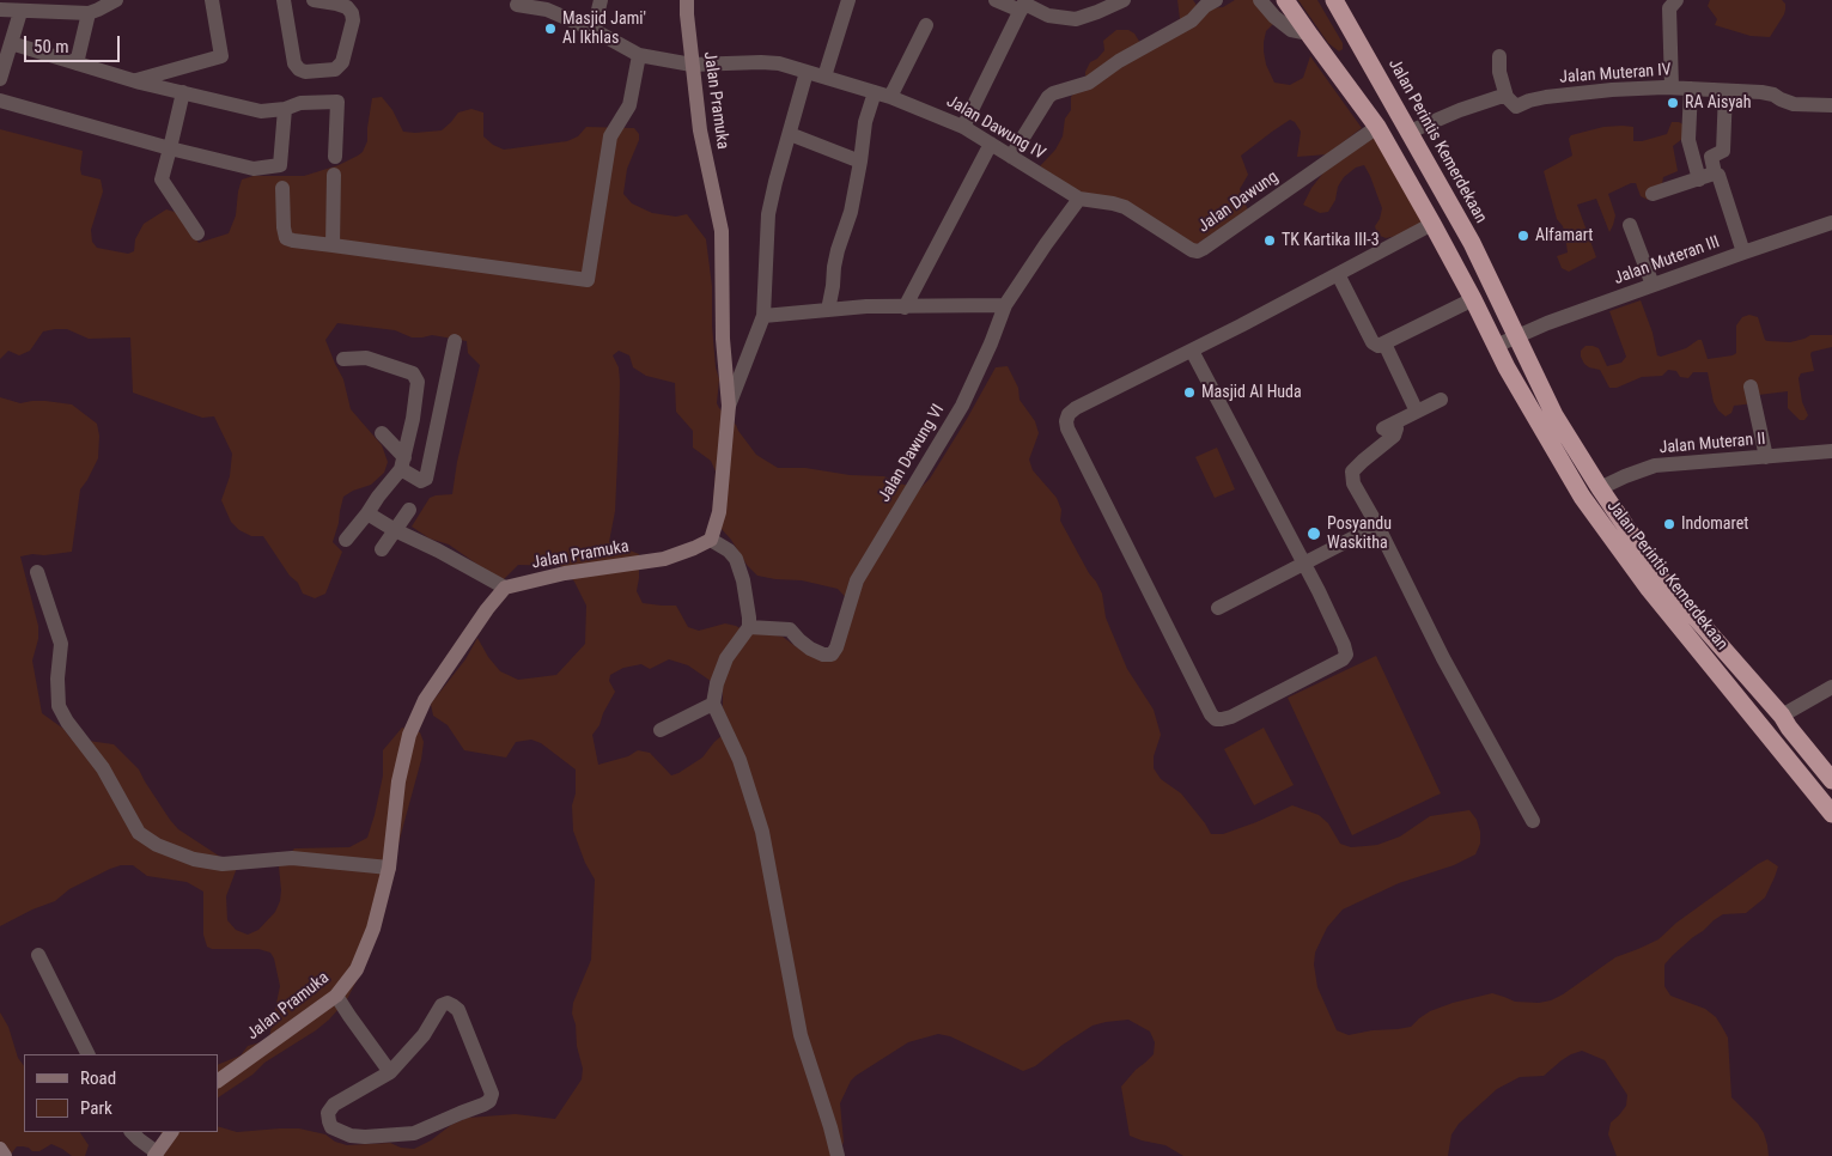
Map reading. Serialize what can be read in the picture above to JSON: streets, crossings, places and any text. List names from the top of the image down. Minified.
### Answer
{"streets":{"highway":["Jalan Perintis Kemerdekaan"],"main road":["Jalan Pramuka"],"street":["Jalan Muteran IV","Jalan Dawung IV","Jalan Dawung","Jalan Muteran III","Jalan Muteran II","Jalan Dawung VI"]},"crossings":[["Jalan Muteran IV","Jalan Perintis Kemerdekaan"],["Jalan Pramuka","Jalan Dawung IV"],["Jalan Dawung IV","Jalan Dawung"],["Jalan Dawung IV","Jalan Dawung VI"],["Jalan Perintis Kemerdekaan","Jalan Dawung"],["Jalan Perintis Kemerdekaan","Jalan Muteran III"],["Jalan Perintis Kemerdekaan","Jalan Muteran II"],["Jalan Dawung","Jalan Dawung VI"]],"places":["Masjid Jami' Al Ikhlas","RA Aisyah","Alfamart","TK Kartika III-3","Masjid Al Huda","Indomaret","Posyandu Waskitha"],"legend":["Road","Park"],"scale_bar":"50 m"}
